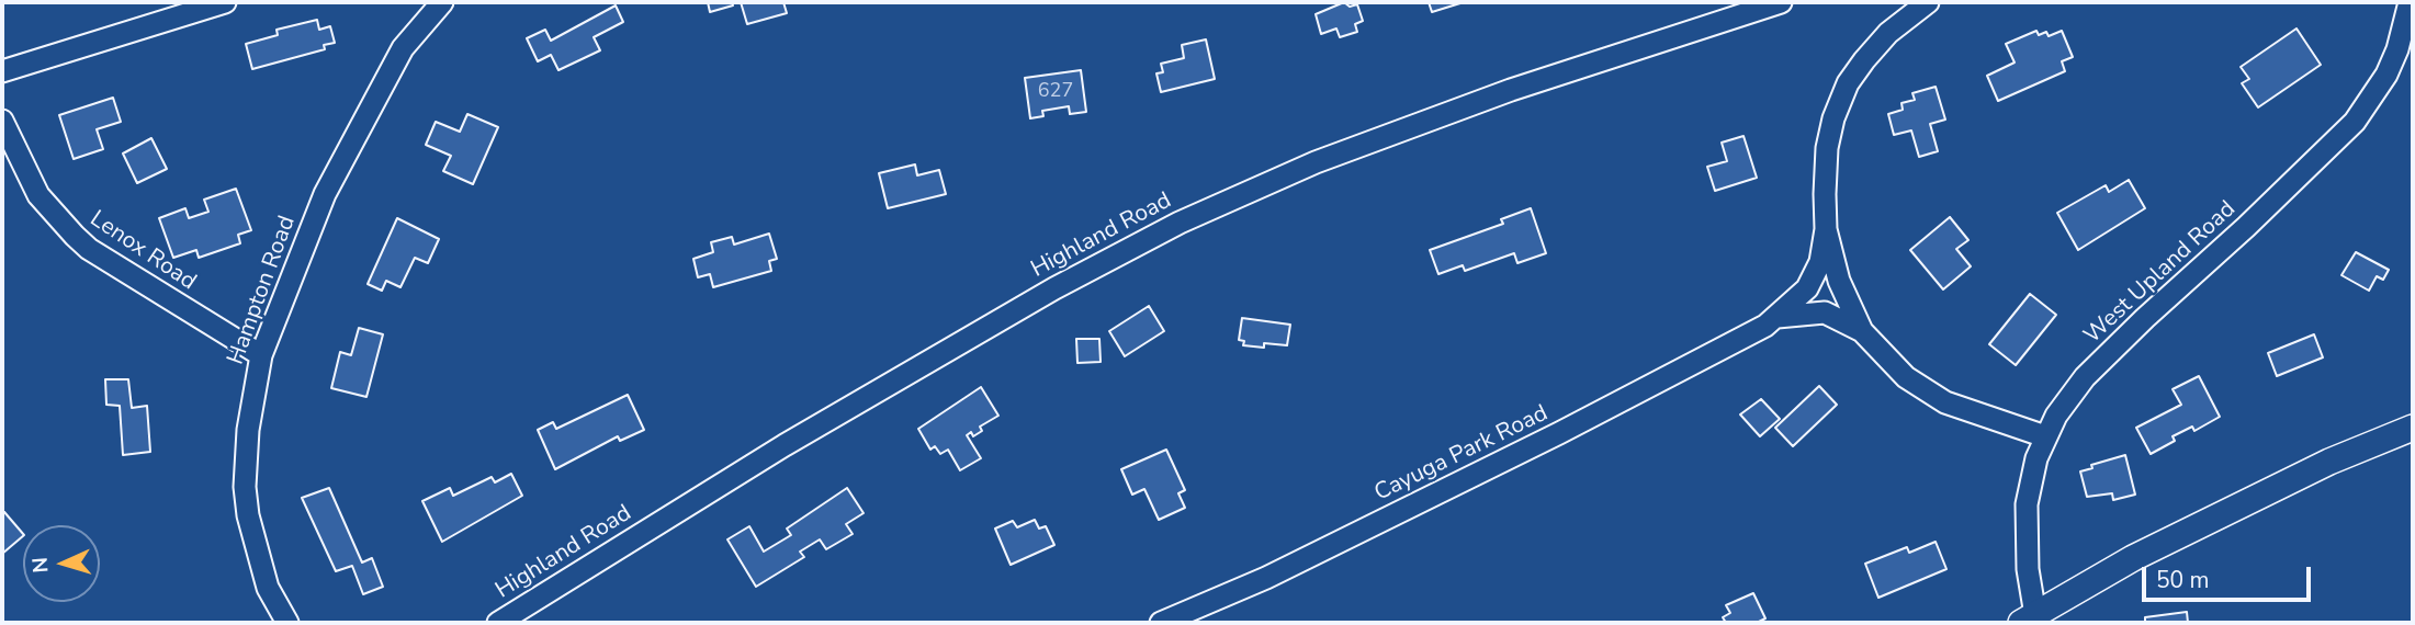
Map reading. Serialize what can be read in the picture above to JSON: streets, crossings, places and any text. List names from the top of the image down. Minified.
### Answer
{"streets":{"street":["Highland Road","Lenox Road","West Upland Road","Hampton Road","Cayuga Park Road"]},"crossings":[["Lenox Road","Hampton Road"]],"house_numbers":["627"],"scale_bar":"50 m","north":"left"}
